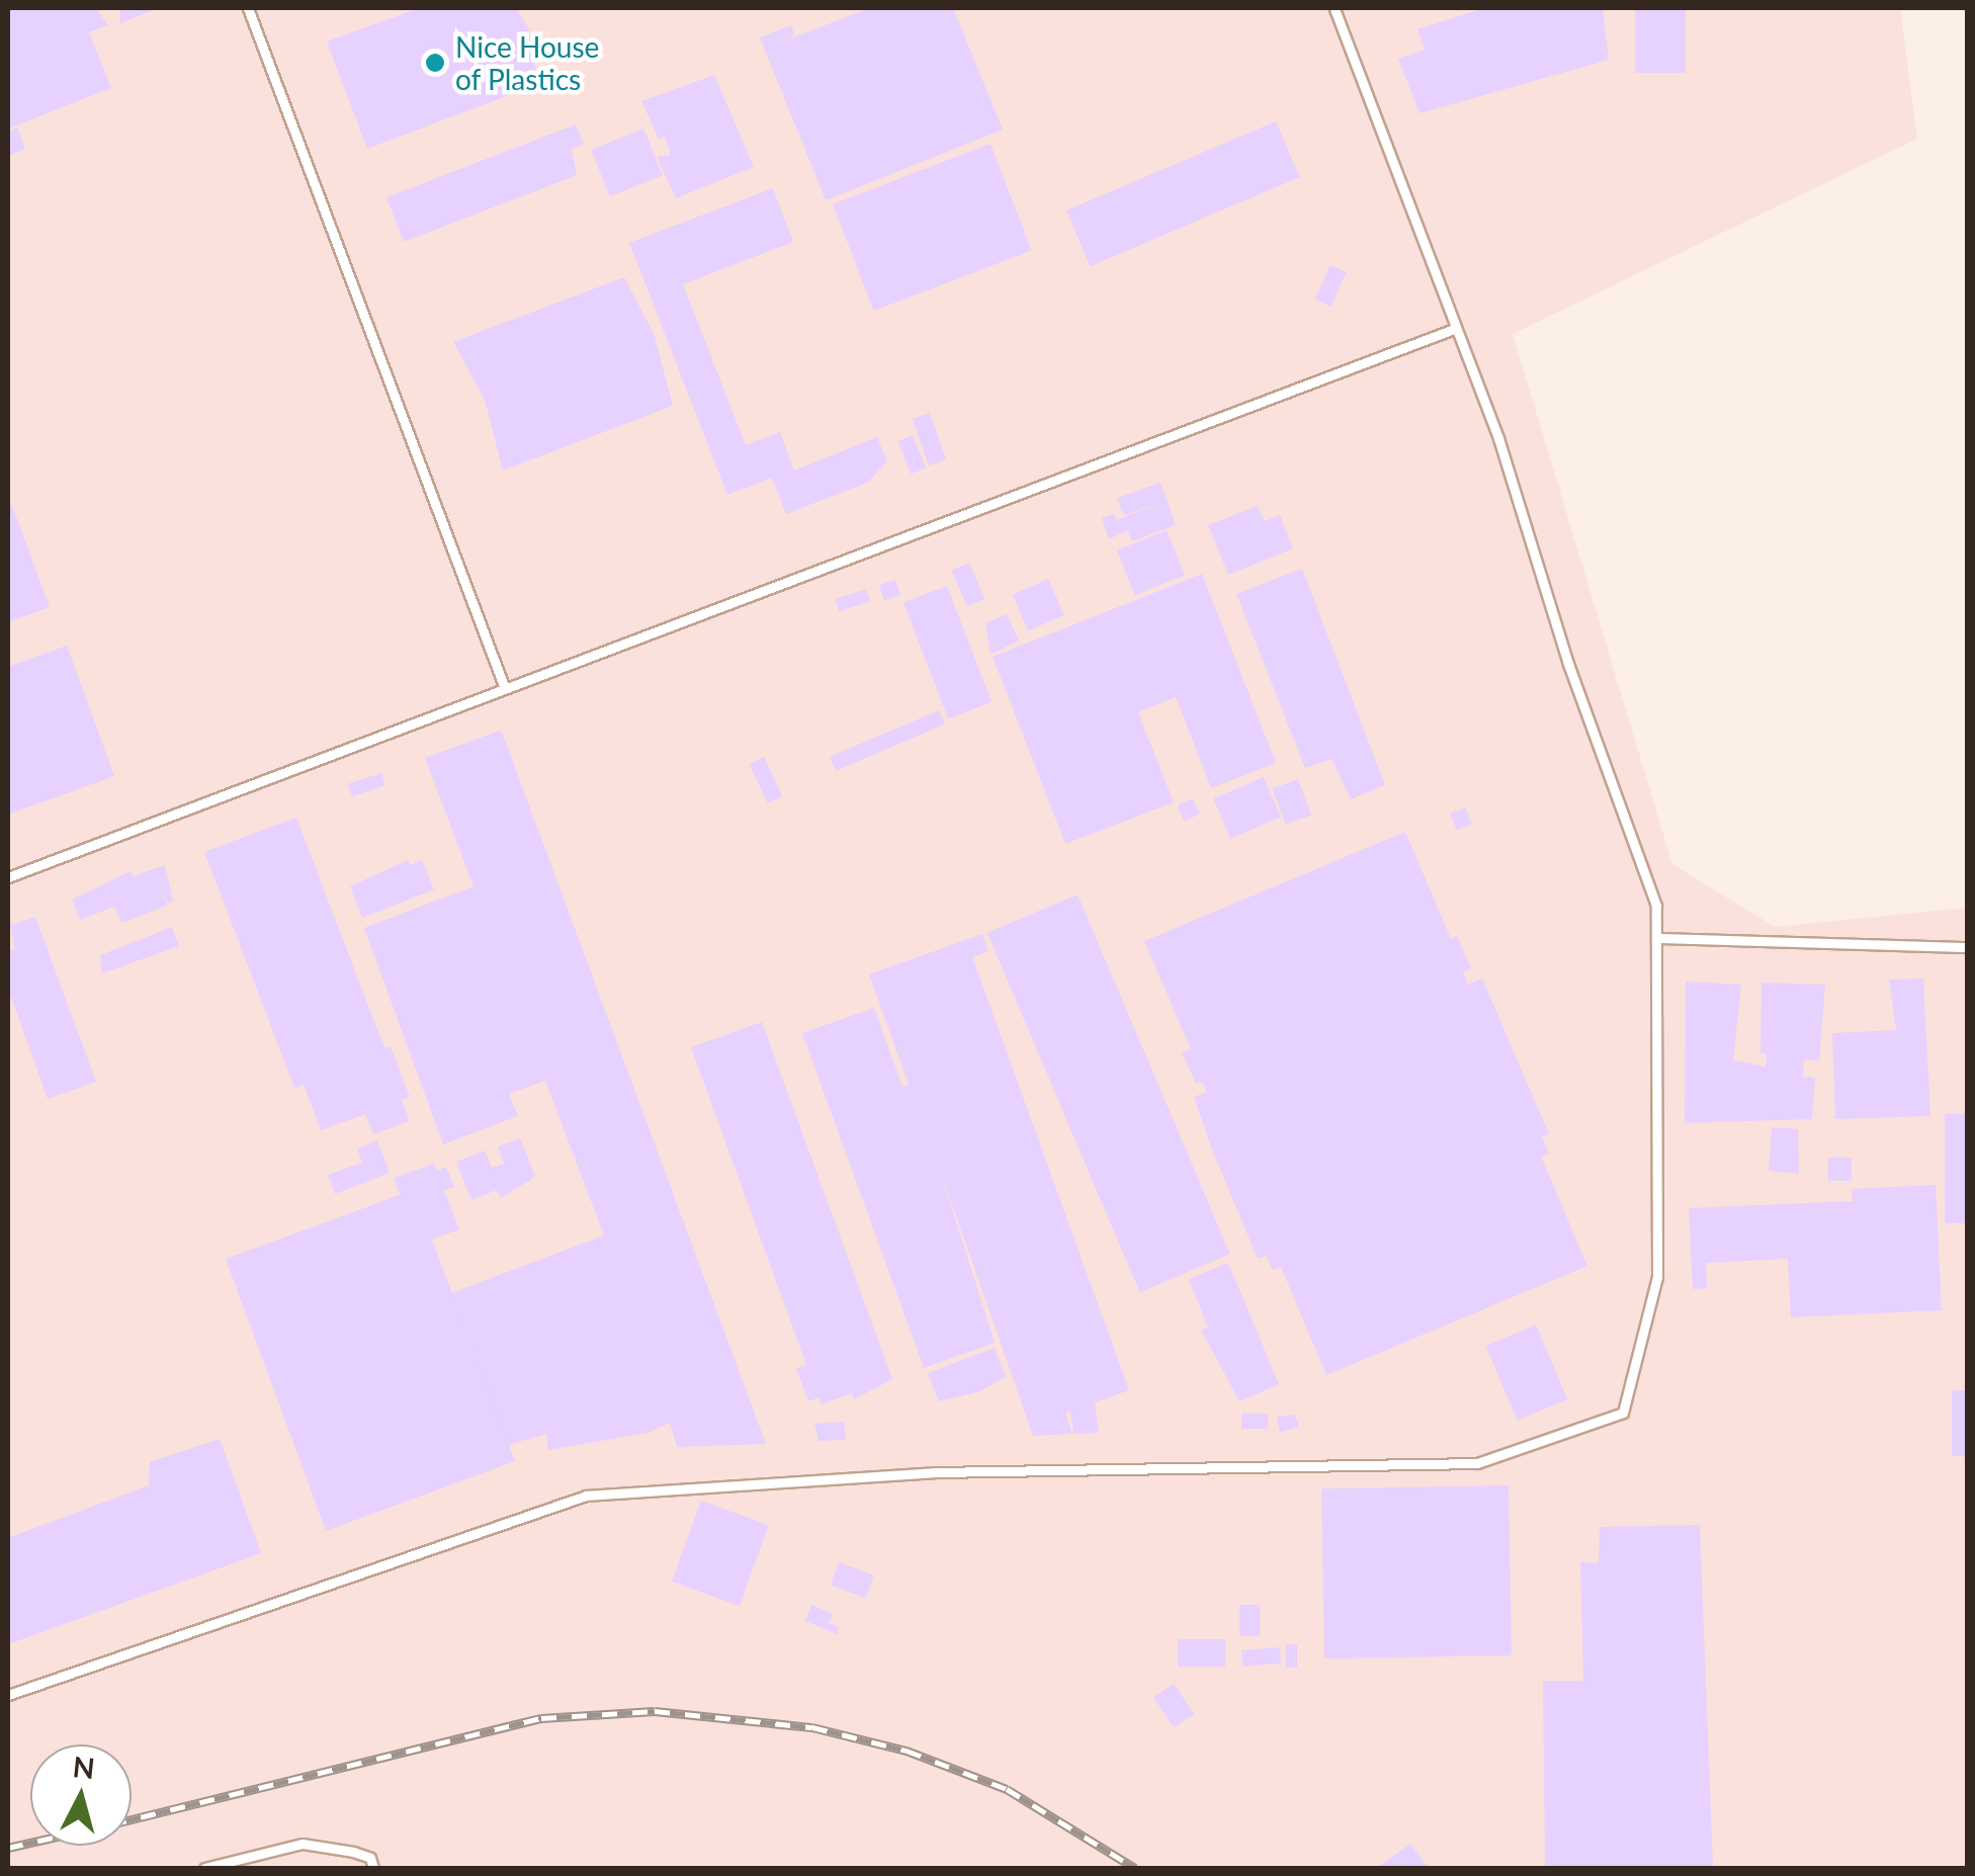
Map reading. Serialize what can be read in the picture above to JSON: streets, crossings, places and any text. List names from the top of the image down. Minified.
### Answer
{"places":["Nice House of Plastics"],"north":"top"}
